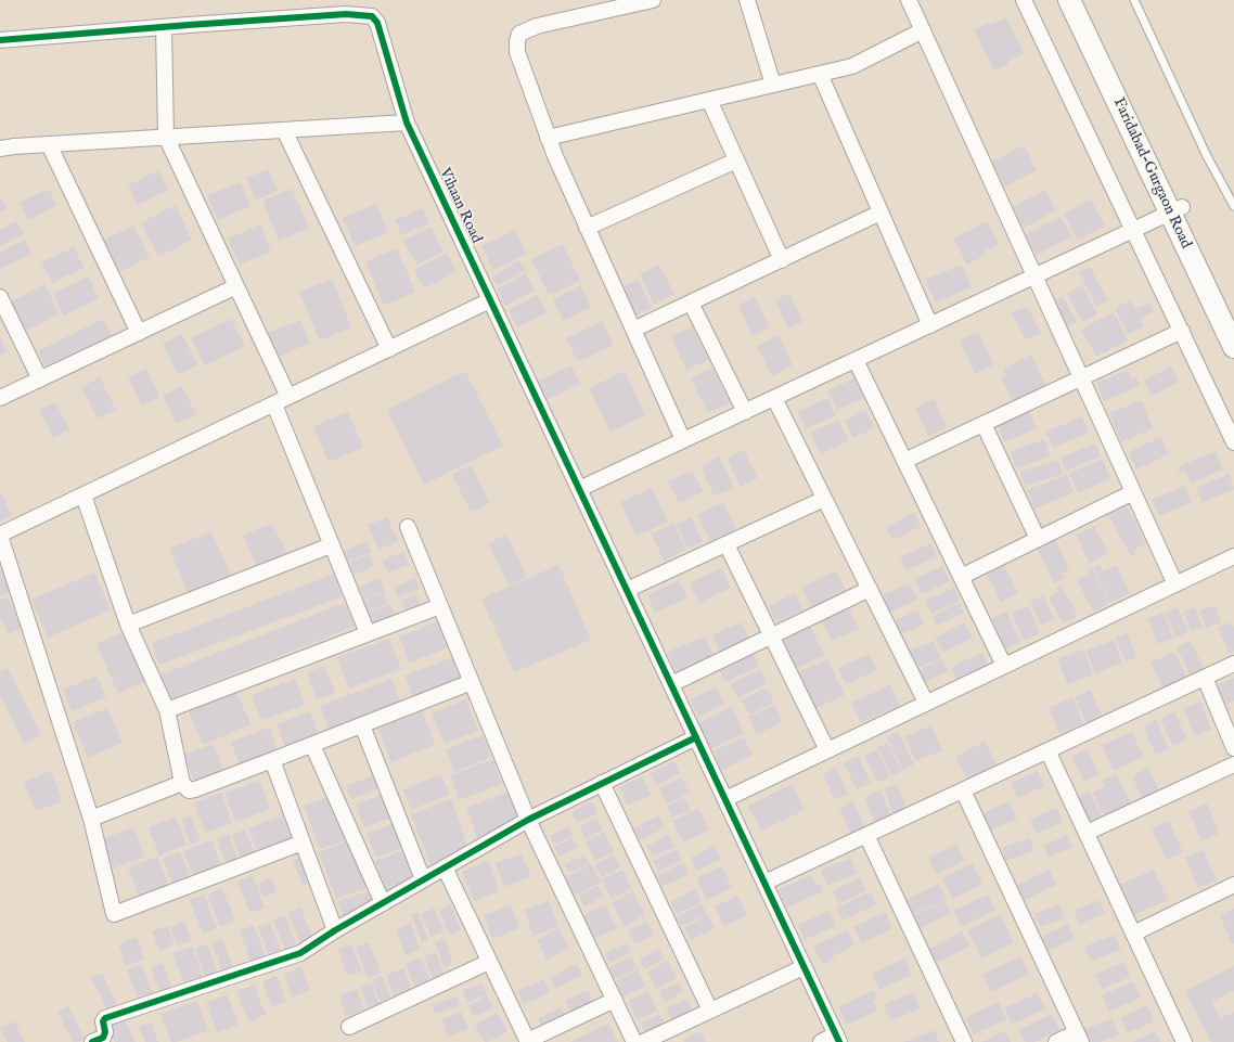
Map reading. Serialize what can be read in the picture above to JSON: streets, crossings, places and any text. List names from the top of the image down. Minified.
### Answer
{"streets":{"main road":["Faridabad-Gurgaon Road"],"street":["Vihaan Road"]}}
